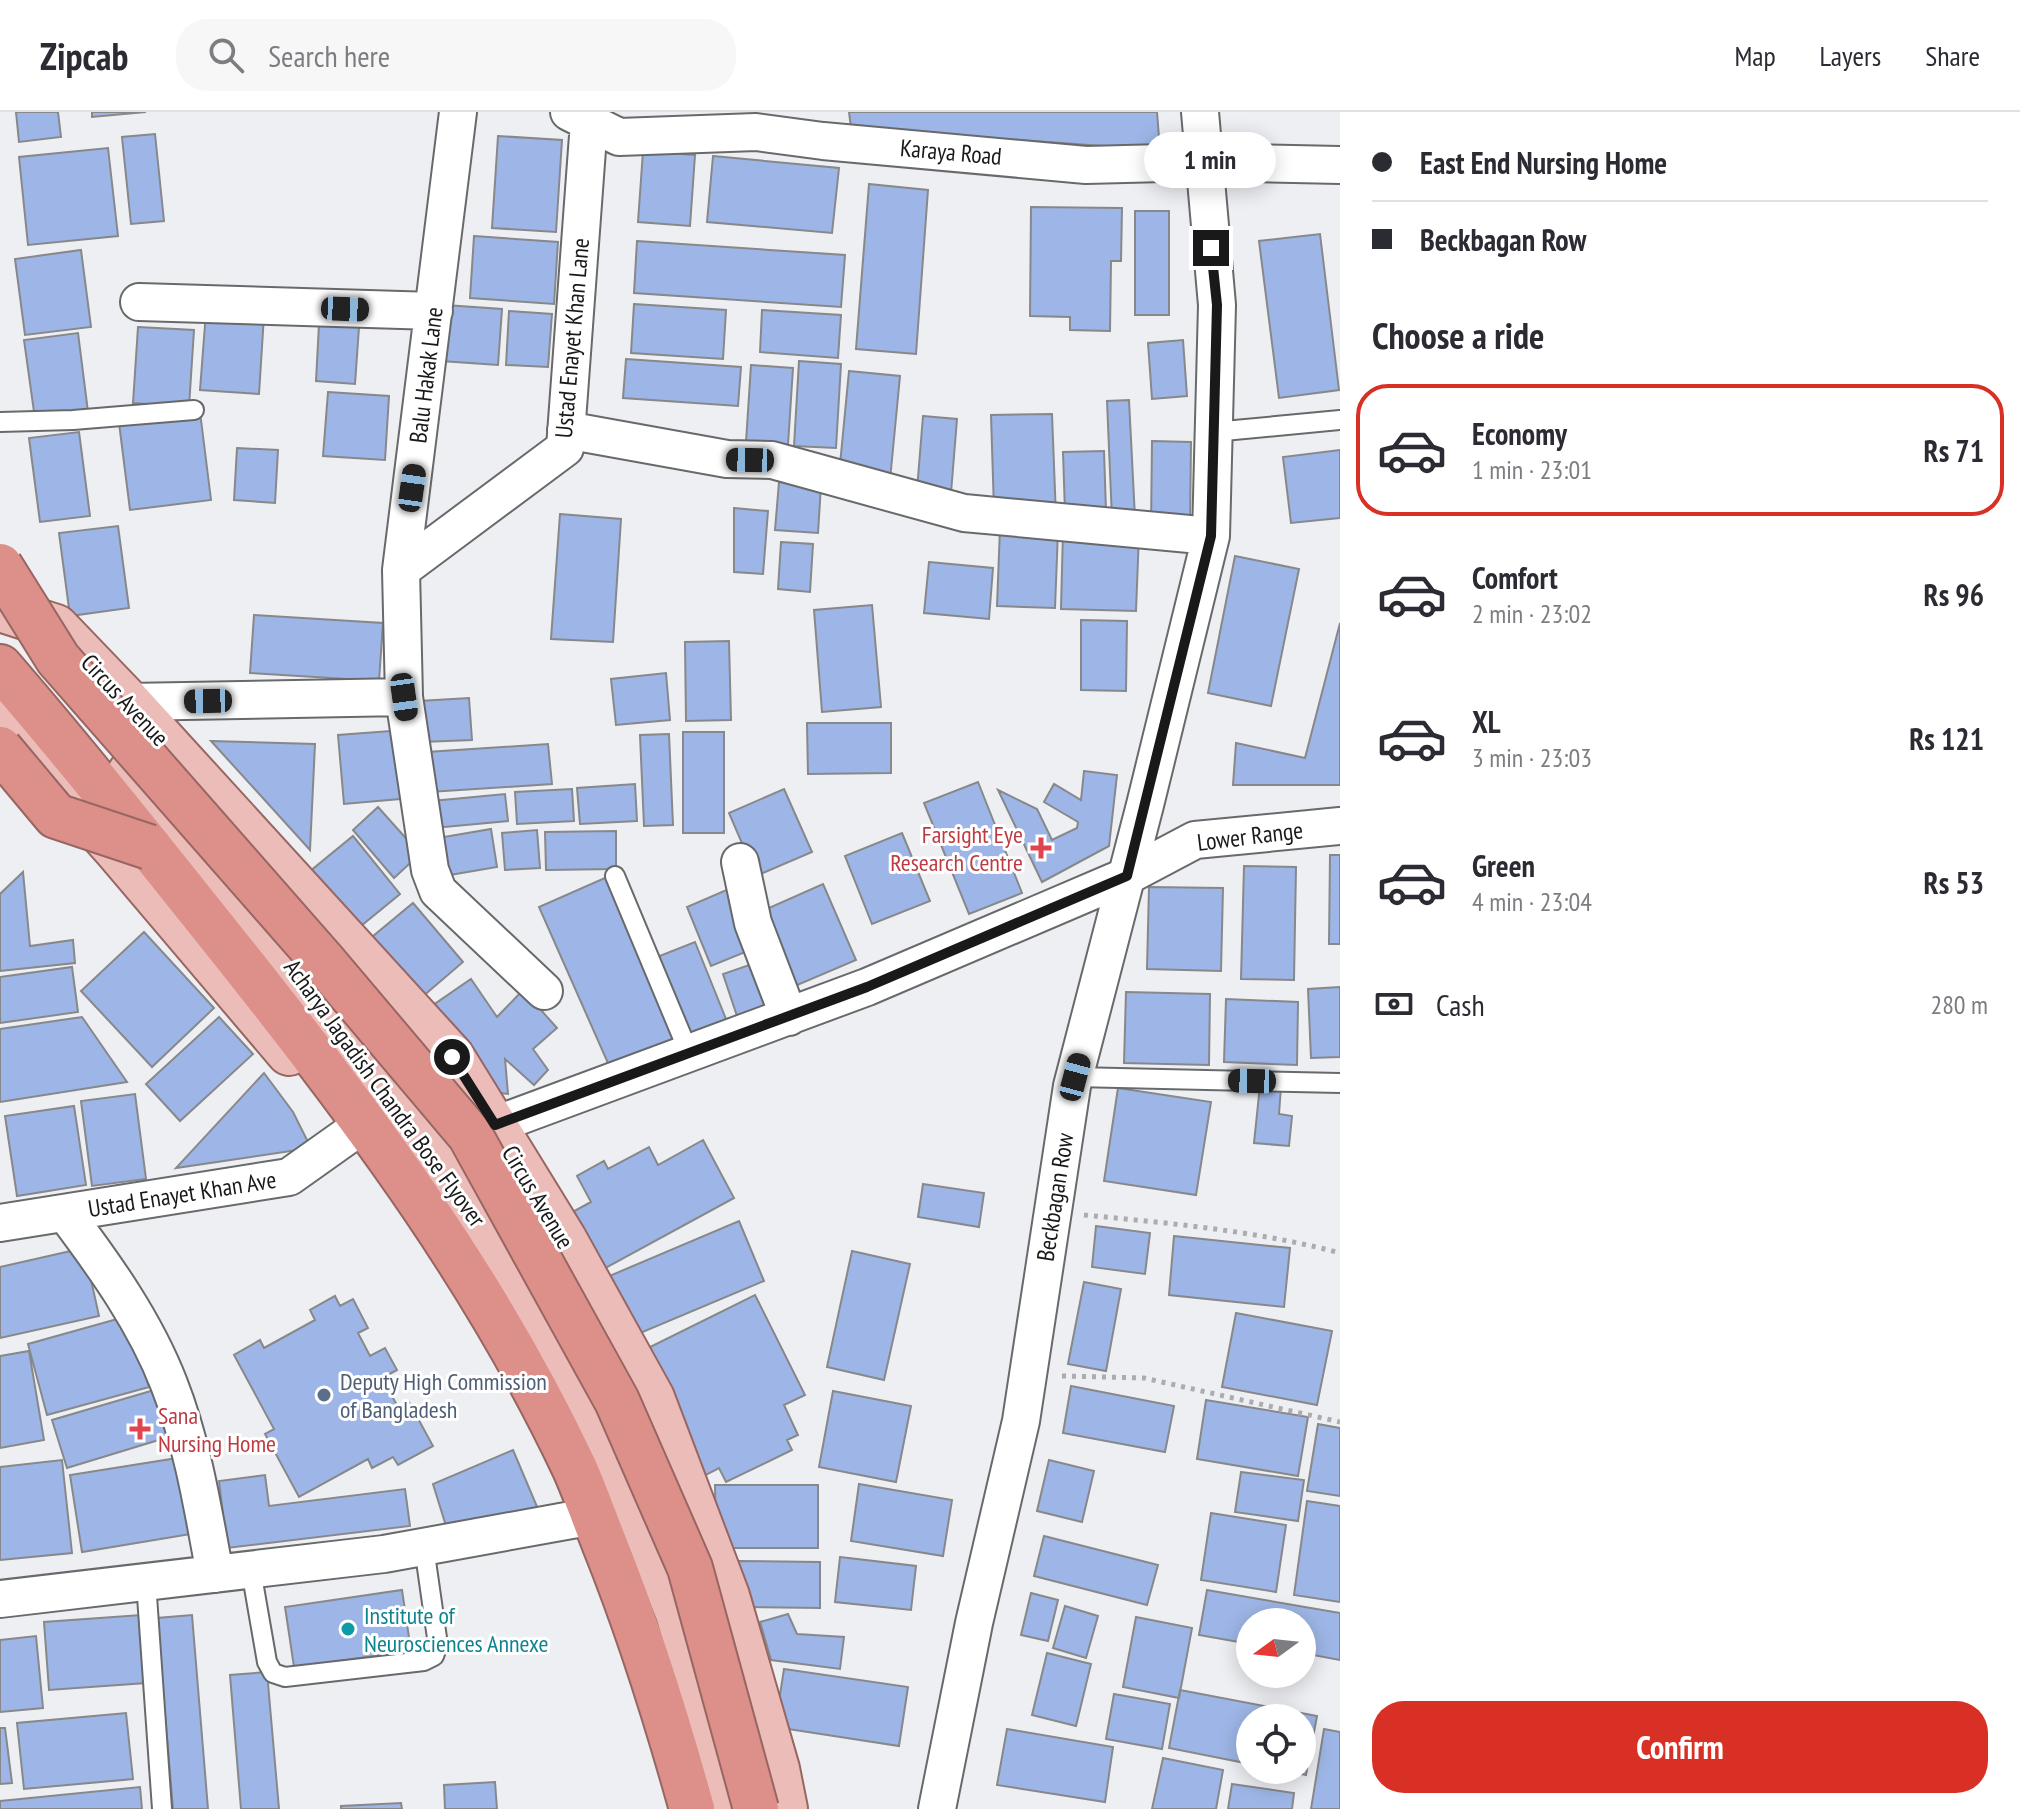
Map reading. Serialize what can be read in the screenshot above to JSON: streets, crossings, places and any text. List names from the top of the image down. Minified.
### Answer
{"streets":{"highway":["Acharya Jagadish Chandra Bose Flyover"],"main road":["Circus Avenue"],"street":["Karaya Road","Ustad Enayet Khan Lane","Balu Hakak Lane","Lower Range","Ustad Enayet Khan Ave","Beckbagan Row"]},"crossings":[["Karaya Road","Ustad Enayet Khan Lane"],["Karaya Road","Beckbagan Row"],["Ustad Enayet Khan Lane","Balu Hakak Lane"],["Circus Avenue","Lower Range"],["Lower Range","Beckbagan Row"]],"places":{"health":["Farsight Eye Research Centre","Sana Nursing Home"],"other":["Deputy High Commission of Bangladesh","Institute of Neurosciences Annexe"]},"north":"left","page":{"header":"Zipcab","search":"Search here","nav":["Map","Layers","Share"],"banner":["East End Nursing Home","Beckbagan Row"],"bubble":"1 min","heading":"Choose a ride","list":[{"name":"Economy","note":"1 min · 23:01","value":"Rs 71"},{"name":"Comfort","note":"2 min · 23:02","value":"Rs 96"},{"name":"XL","note":"3 min · 23:03","value":"Rs 121"},{"name":"Green","note":"4 min · 23:04","value":"Rs 53"}],"pay":["Cash","280 m"],"buttons":"Confirm"}}
